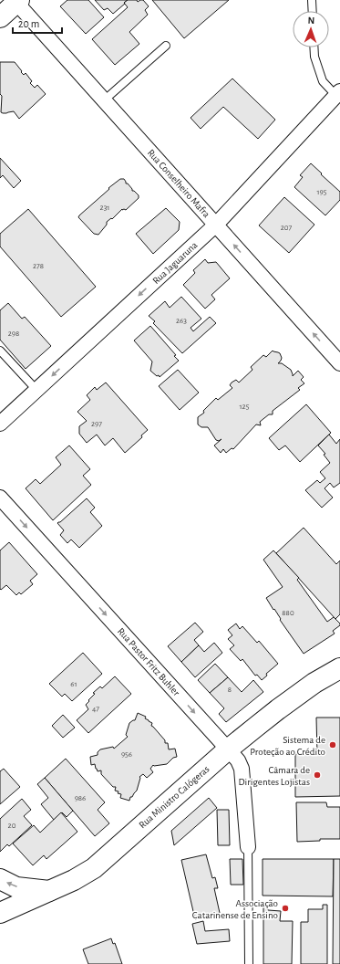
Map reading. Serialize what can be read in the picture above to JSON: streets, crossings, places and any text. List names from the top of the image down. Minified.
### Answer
{"streets":{"main road":["Rua Ministro Calógeras"],"street":["Rua Conselheiro Mafra","Rua Jaguaruna","Rua Pastor Fritz Buhler"]},"crossings":[["Rua Conselheiro Mafra","Rua Jaguaruna"],["Rua Pastor Fritz Buhler","Rua Ministro Calógeras"]],"one_way":["Rua Conselheiro Mafra","Rua Jaguaruna","Rua Pastor Fritz Buhler"],"places":["Sistema de Proteção ao Crédito","Câmara de Dirigentes Lojistas","Associação Catarinense de Ensino"],"house_numbers":["195","231","207","278","263","298","125","297","880","61","8","47","956","986","20"],"scale_bar":"20 m","north":"top"}
